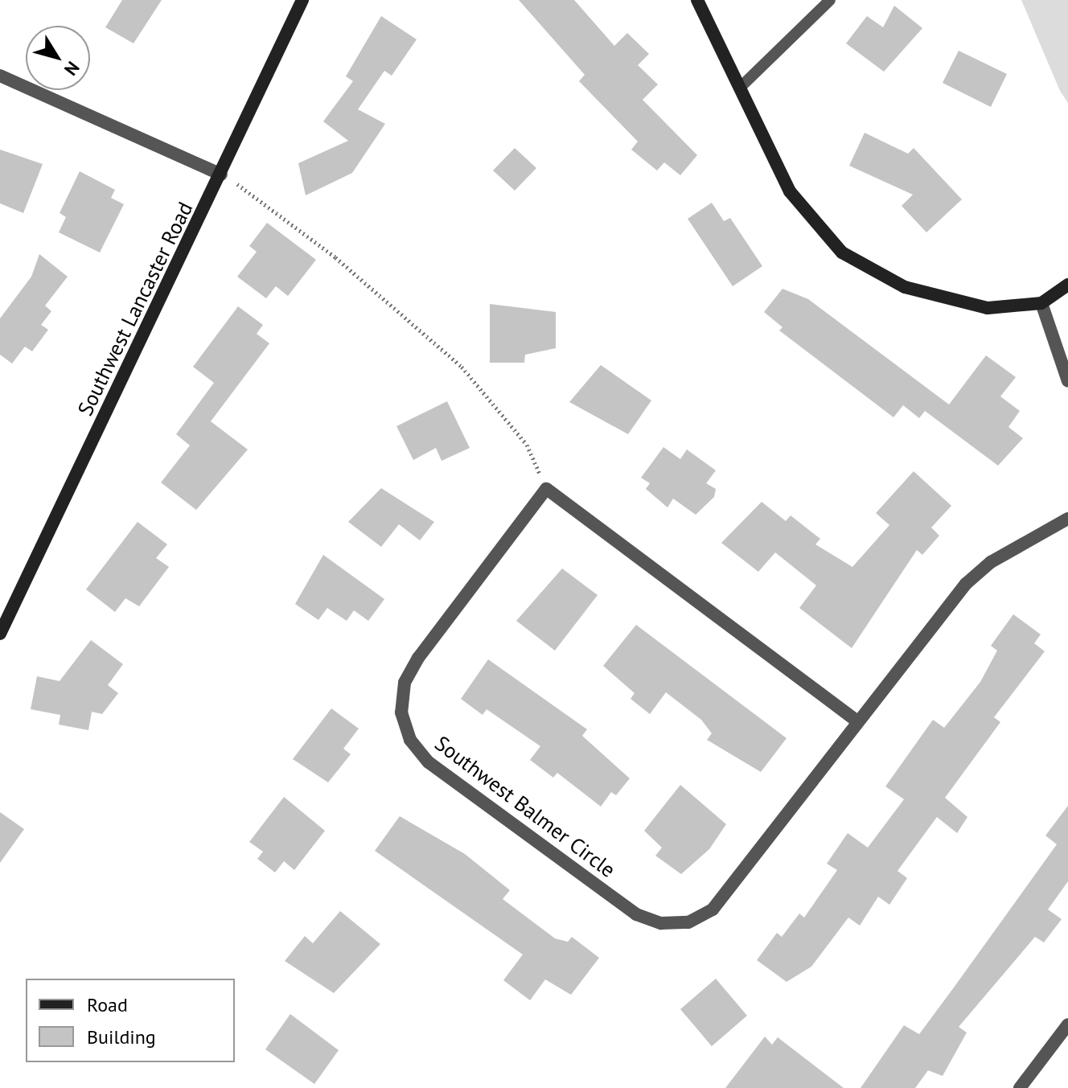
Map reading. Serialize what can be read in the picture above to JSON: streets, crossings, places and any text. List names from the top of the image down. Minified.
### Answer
{"streets":{"street":["Southwest Lancaster Road","Southwest Balmer Circle"]},"legend":["Road","Building"],"north":"bottom right"}
